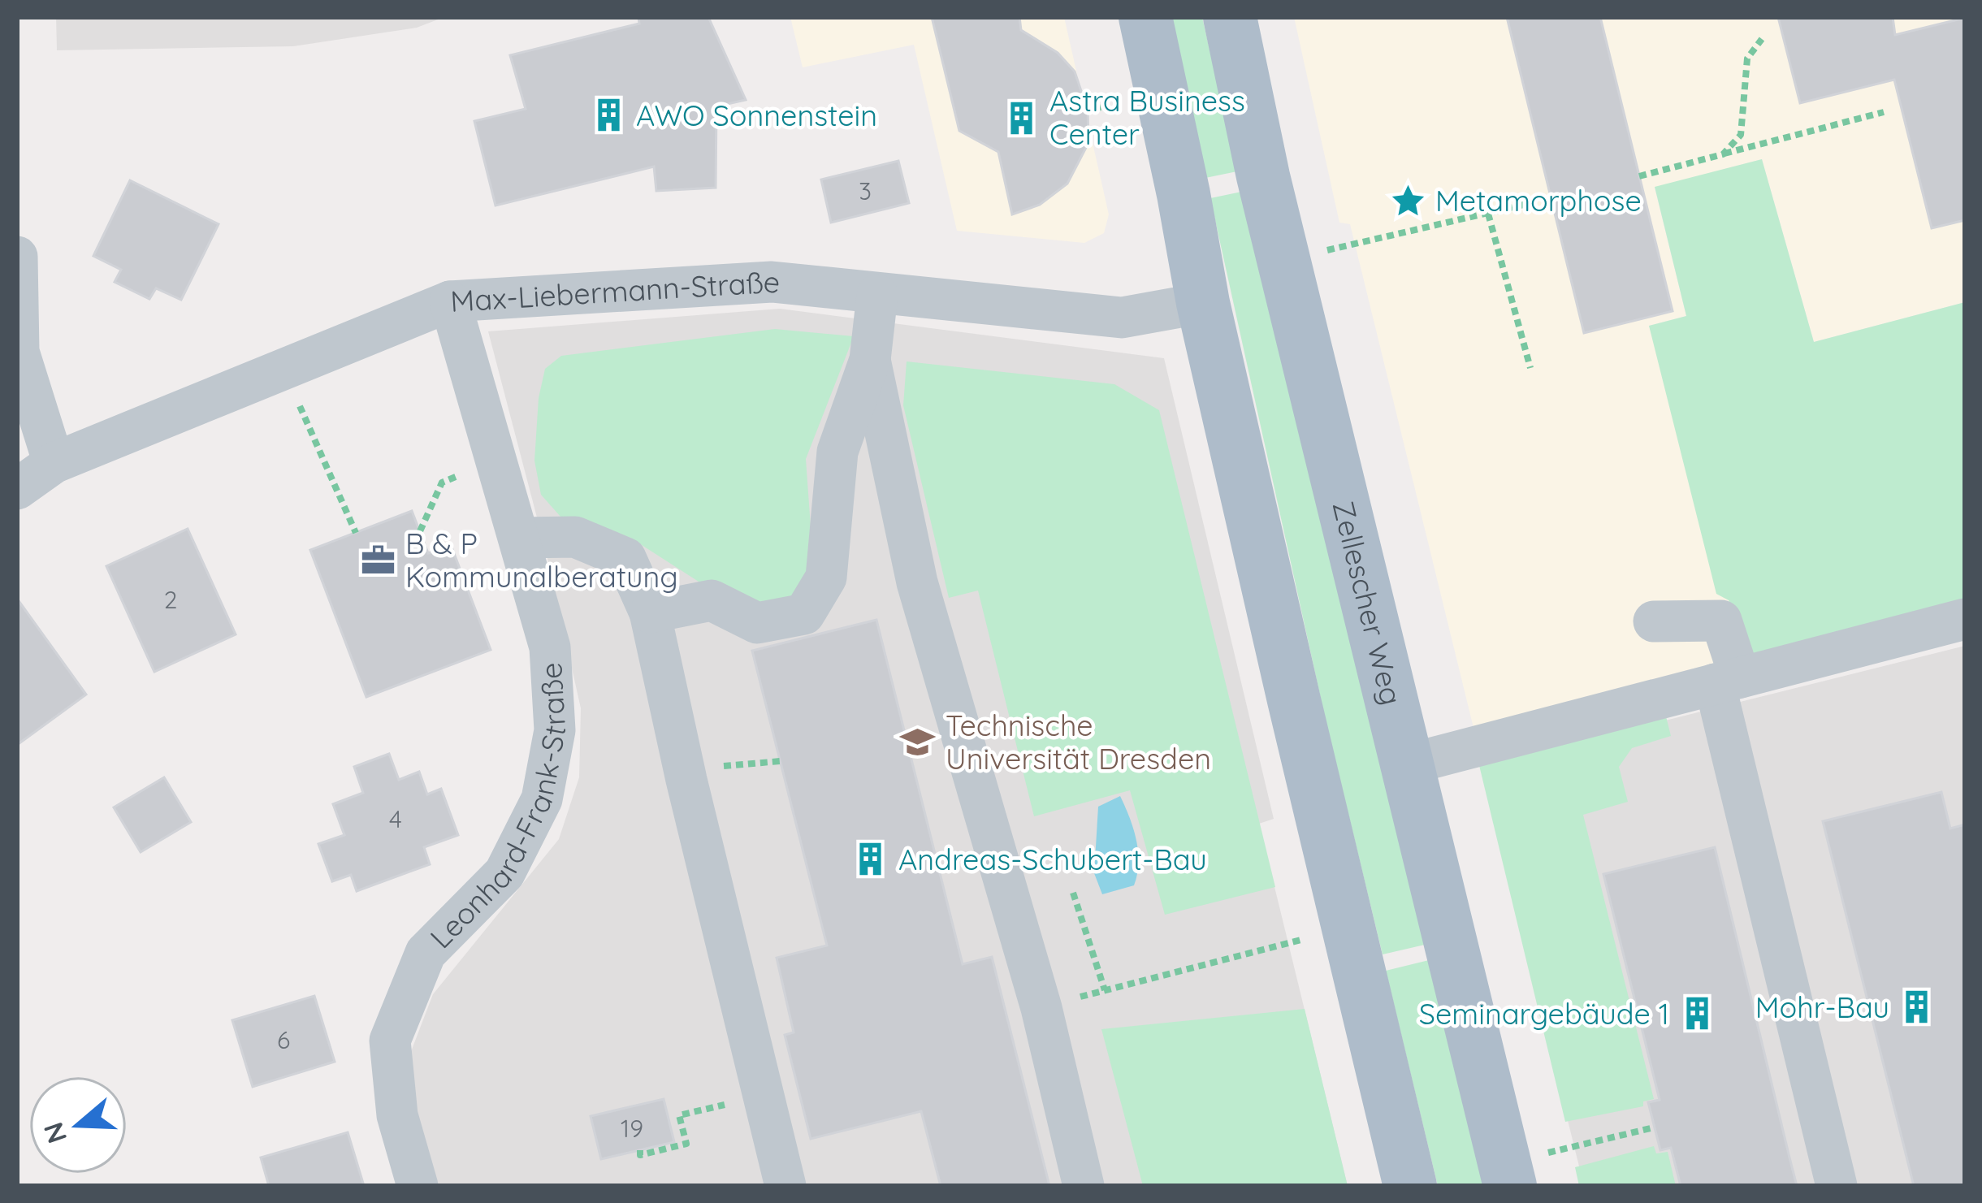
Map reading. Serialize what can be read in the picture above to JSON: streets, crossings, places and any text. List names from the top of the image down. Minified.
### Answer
{"streets":{"main road":["Zellescher Weg"],"street":["Max-Liebermann-Straße","Leonhard-Frank-Straße"]},"crossings":[["Max-Liebermann-Straße","Leonhard-Frank-Straße"]],"places":{"building":["AWO Sonnenstein","Astra Business Center","Andreas-Schubert-Bau","Mohr-Bau","Seminargebäude 1"],"place":["Metamorphose"],"office":["B & P Kommunalberatung"],"school or university":["Technische Universität Dresden"]},"house_numbers":["3","2","4","6","19"],"north":"left"}
